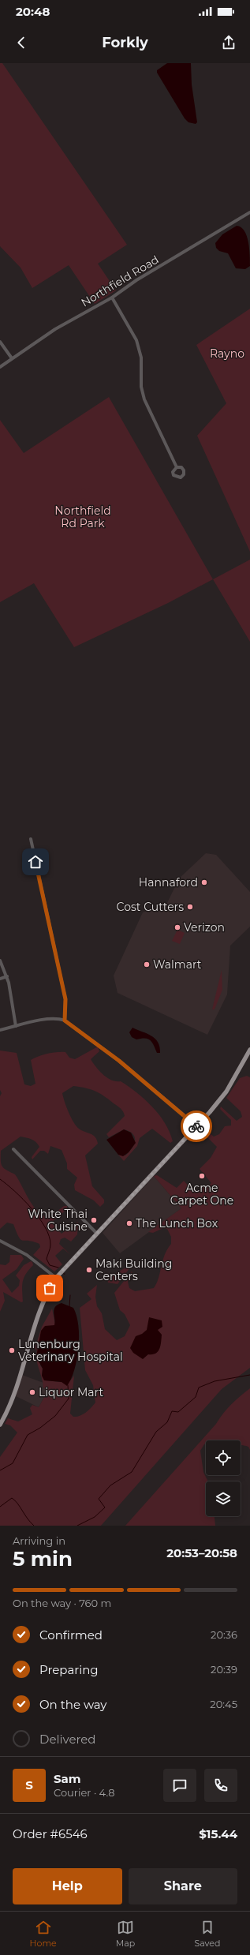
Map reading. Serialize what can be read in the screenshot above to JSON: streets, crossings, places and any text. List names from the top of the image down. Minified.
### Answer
{"streets":{"street":["Northfield Road"]},"parks":["Rayno","Northfield Rd Park"],"places":["Hannaford","Cost Cutters","Verizon","Walmart","Acme Carpet One","White Thai Cuisine","The Lunch Box","Maki Building Centers","Lunenburg Veterinary Hospital","Liquor Mart"],"page":{"status":"20:48","header":"Forkly","heading":["5 min","Arriving in","20:53–20:58"],"panel":["Sam","Courier · 4.8","Order #6546","$15.44"],"bar":"On the way · 760 m","list":[["Confirmed","20:36"],["Preparing","20:39"],["On the way","20:45"],"Delivered"],"round":"S","buttons":["Help","Share"],"tabs":["Home","Map","Saved"]}}
